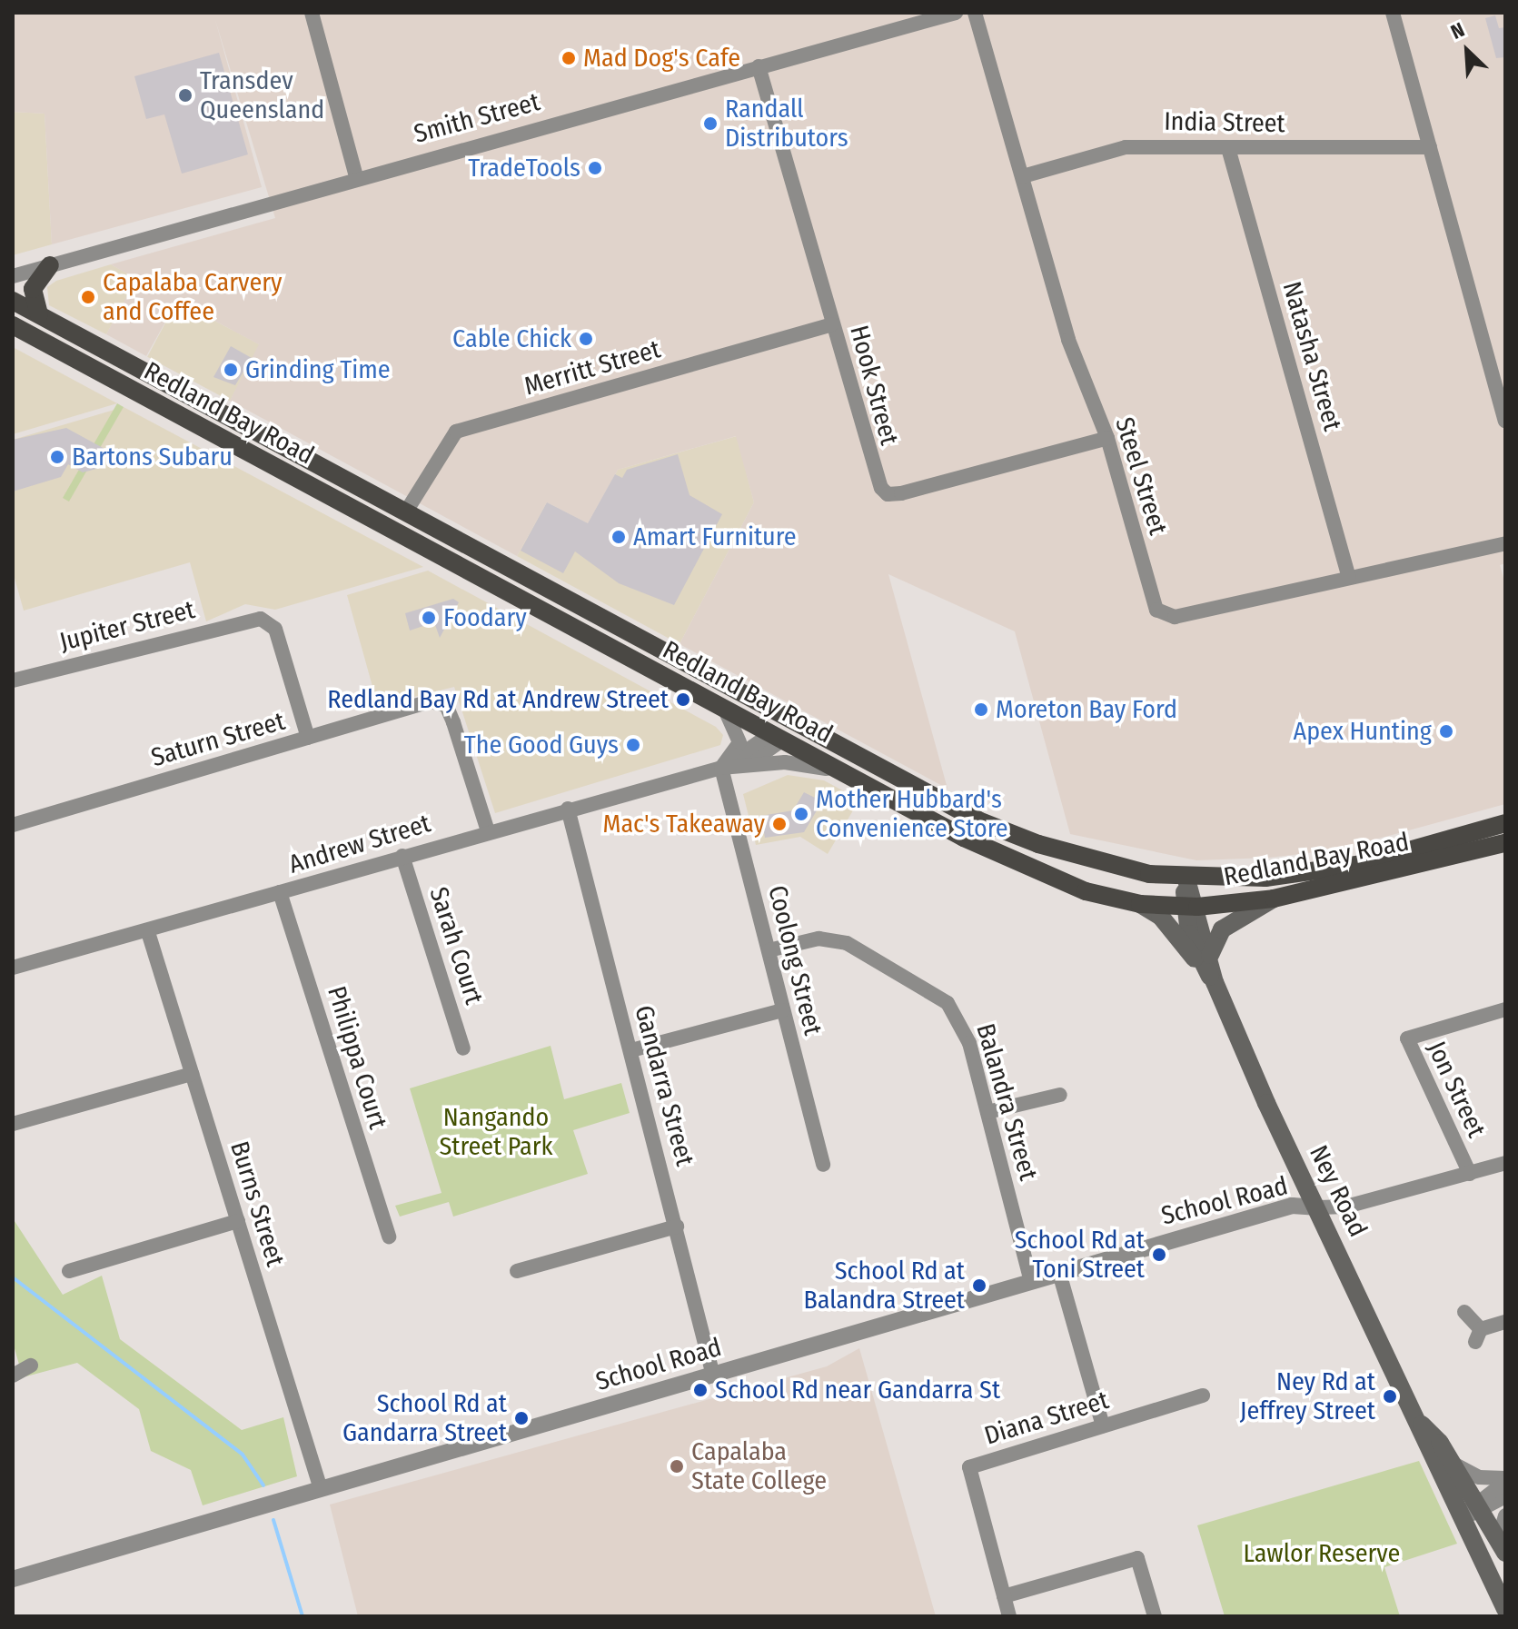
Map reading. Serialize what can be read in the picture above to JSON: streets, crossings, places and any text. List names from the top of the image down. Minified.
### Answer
{"streets":{"main road":["Redland Bay Road","Ney Road"],"street":["Smith Street","India Street","Natasha Street","Merritt Street","Hook Street","Steel Street","Jupiter Street","Saturn Street","Andrew Street","Sarah Court","Coolong Street","Philippa Court","Gandarra Street","Jon Street","Balandra Street","School Road","Burns Street","Diana Street"]},"crossings":[["Smith Street","Hook Street"],["India Street","Natasha Street"],["India Street","Steel Street"],["Natasha Street","Steel Street"],["Merritt Street","Hook Street"],["Merritt Street","Redland Bay Road"],["Hook Street","Steel Street"],["Redland Bay Road","Andrew Street"],["Redland Bay Road","Ney Road"],["Jupiter Street","Saturn Street"],["Saturn Street","Andrew Street"],["Andrew Street","Sarah Court"],["Andrew Street","Coolong Street"],["Andrew Street","Philippa Court"],["Andrew Street","Gandarra Street"],["Andrew Street","Burns Street"],["Coolong Street","Balandra Street"],["Gandarra Street","School Road"],["Balandra Street","School Road"],["Ney Road","School Road"],["School Road","Burns Street"]],"parks":["Nangando Street Park","Lawlor Reserve"],"places":["Mad Dog's Cafe","Transdev Queensland","Randall Distributors","TradeTools","Capalaba Carvery and Coffee","Cable Chick","Grinding Time","Bartons Subaru","Amart Furniture","Foodary","Redland Bay Rd at Andrew Street","Moreton Bay Ford","Apex Hunting","The Good Guys","Mother Hubbard's Convenience Store","Mac's Takeaway","School Rd at Toni Street","School Rd at Balandra Street","School Rd near Gandarra St","Ney Rd at Jeffrey Street","School Rd at Gandarra Street","Capalaba State College"],"north":"top left"}
